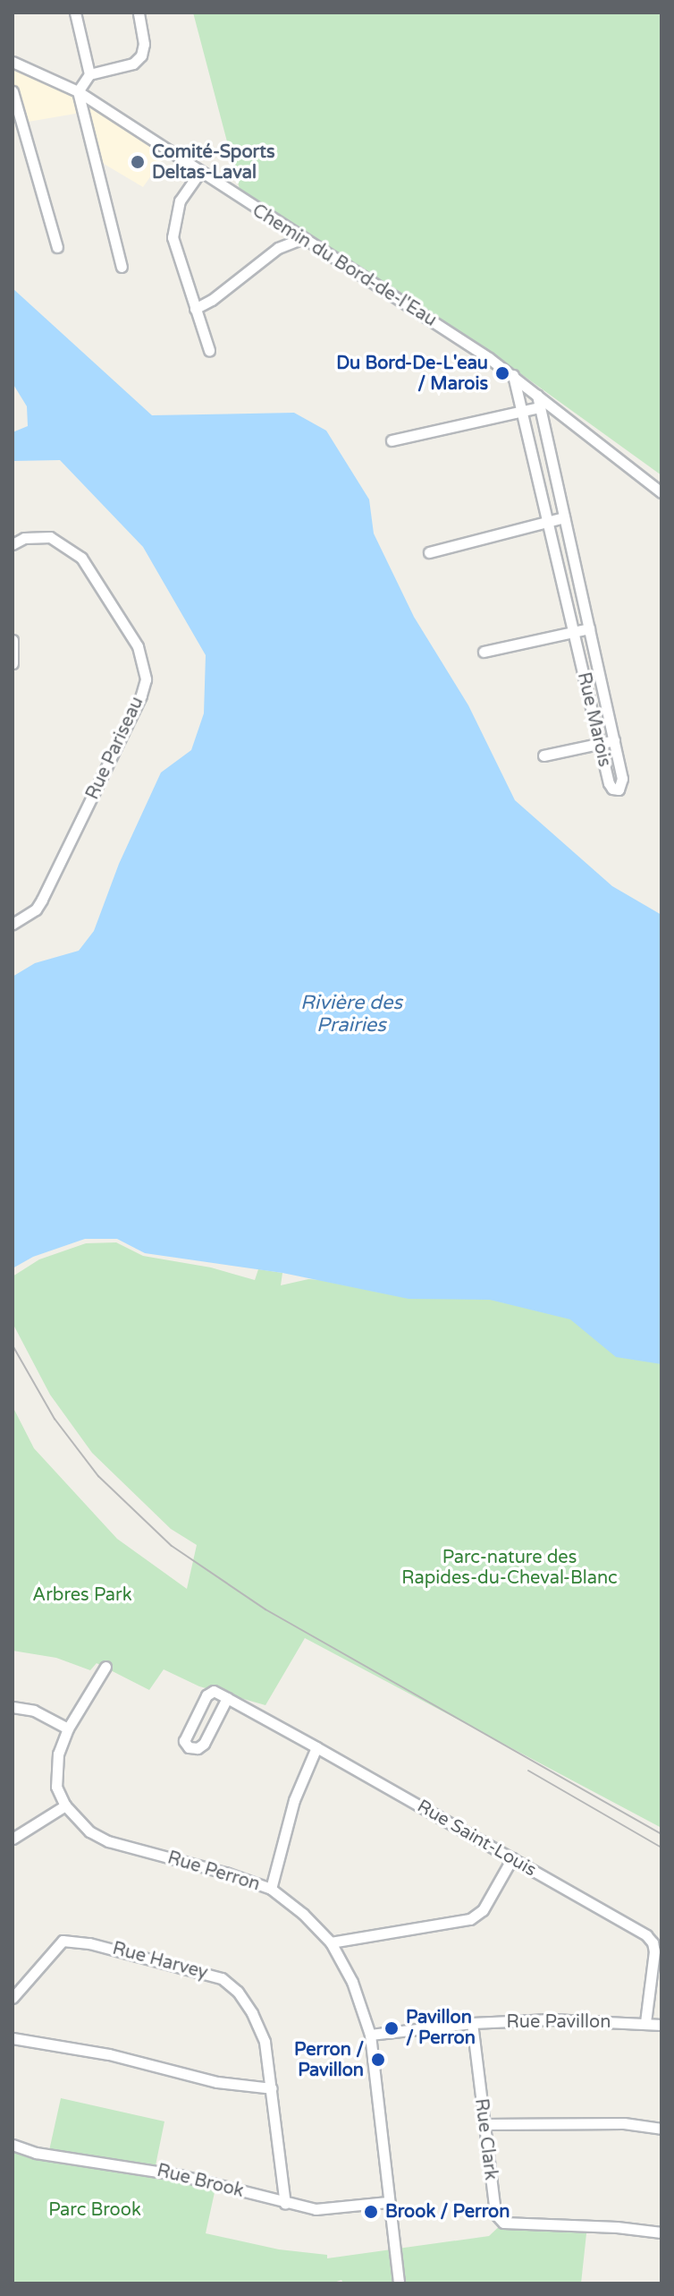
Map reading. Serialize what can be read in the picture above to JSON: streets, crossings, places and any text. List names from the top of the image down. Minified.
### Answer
{"streets":{"street":["Chemin du Bord-de-l'Eau","Rue Marois","Rue Pariseau","Rue Saint-Louis","Rue Perron","Rue Harvey","Rue Pavillon","Rue Clark","Rue Brook"]},"crossings":[["Chemin du Bord-de-l'Eau","Rue Marois"],["Rue Saint-Louis","Rue Pavillon"],["Rue Perron","Rue Pavillon"],["Rue Perron","Rue Brook"],["Rue Harvey","Rue Brook"],["Rue Pavillon","Rue Clark"]],"water":["Rivière des Prairies"],"parks":["Parc-nature des Rapides-du-Cheval-Blanc","Arbres Park","Parc Brook"],"places":["Comité-Sports Deltas-Laval","Du Bord-De-L'eau / Marois","Pavillon / Perron","Perron / Pavillon","Brook / Perron"]}
